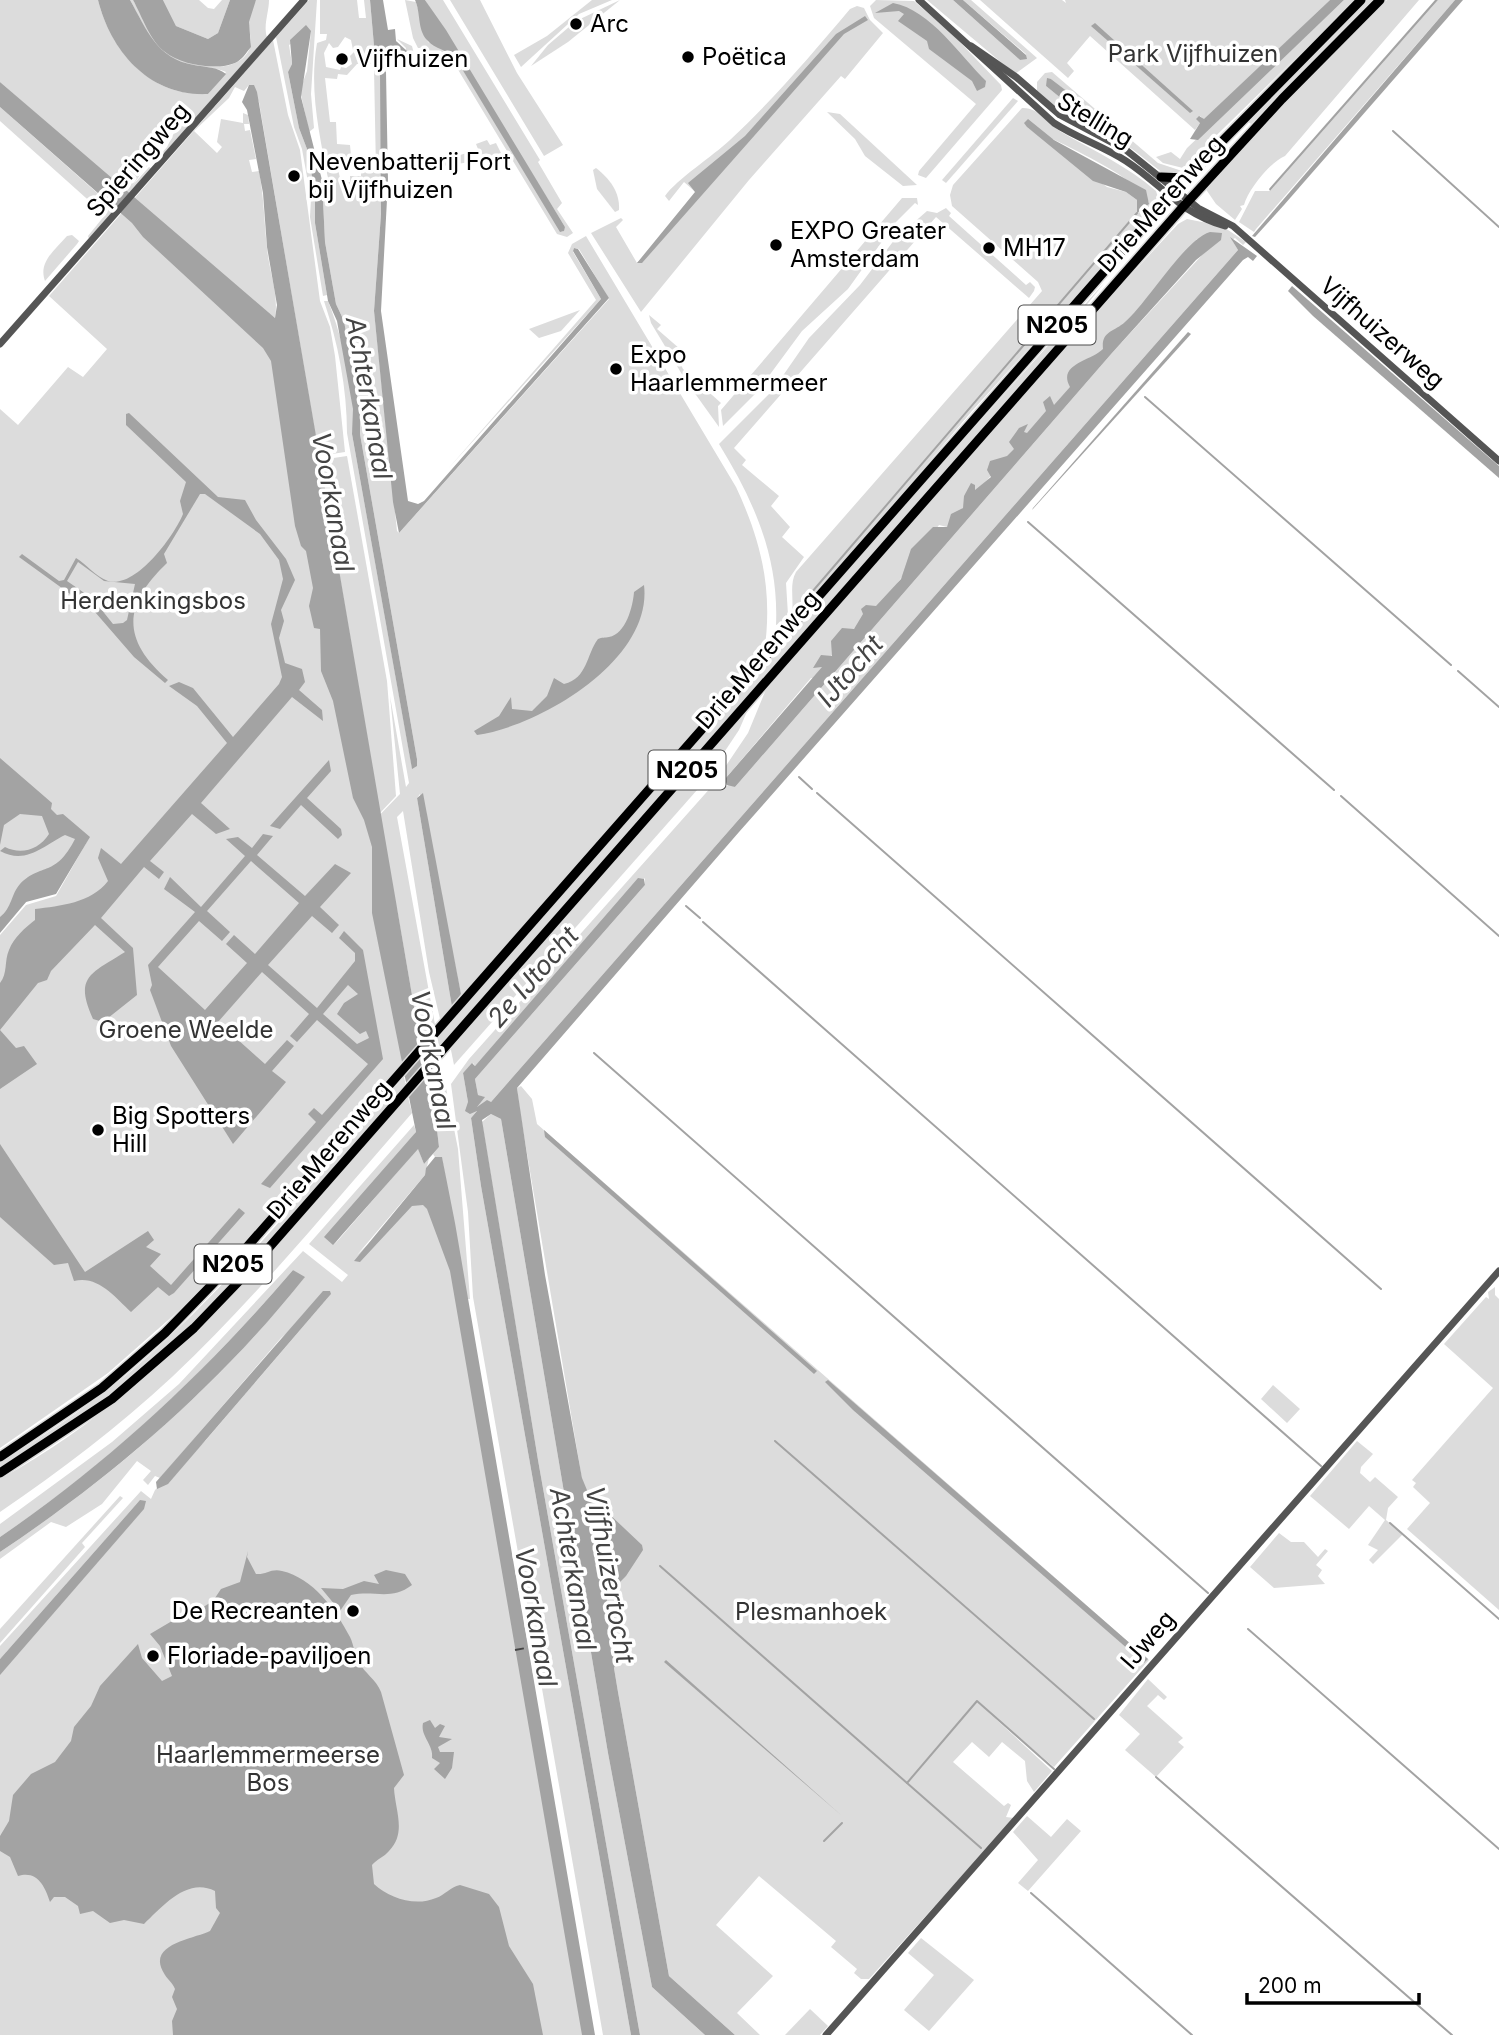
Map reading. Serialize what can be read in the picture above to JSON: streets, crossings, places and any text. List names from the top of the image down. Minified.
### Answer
{"streets":{"highway":["Drie Merenweg","N205"],"street":["Stelling","Spieringweg","Vijfhuizerweg","IJweg"]},"crossings":[["Stelling","Drie Merenweg"],["Stelling","Vijfhuizerweg"],["Drie Merenweg","Vijfhuizerweg"]],"water":["Achterkanaal","Voorkanaal","IJtocht","2e IJtocht","Vijfhuizertocht"],"parks":["Park Vijfhuizen","Herdenkingsbos","Groene Weelde","Plesmanhoek","Haarlemmermeerse Bos"],"places":["Arc","Poëtica","Vijfhuizen","Nevenbatterij Fort bij Vijfhuizen","EXPO Greater Amsterdam","MH17","Expo Haarlemmermeer","Big Spotters Hill","De Recreanten","Floriade-paviljoen"],"scale_bar":"200 m"}
